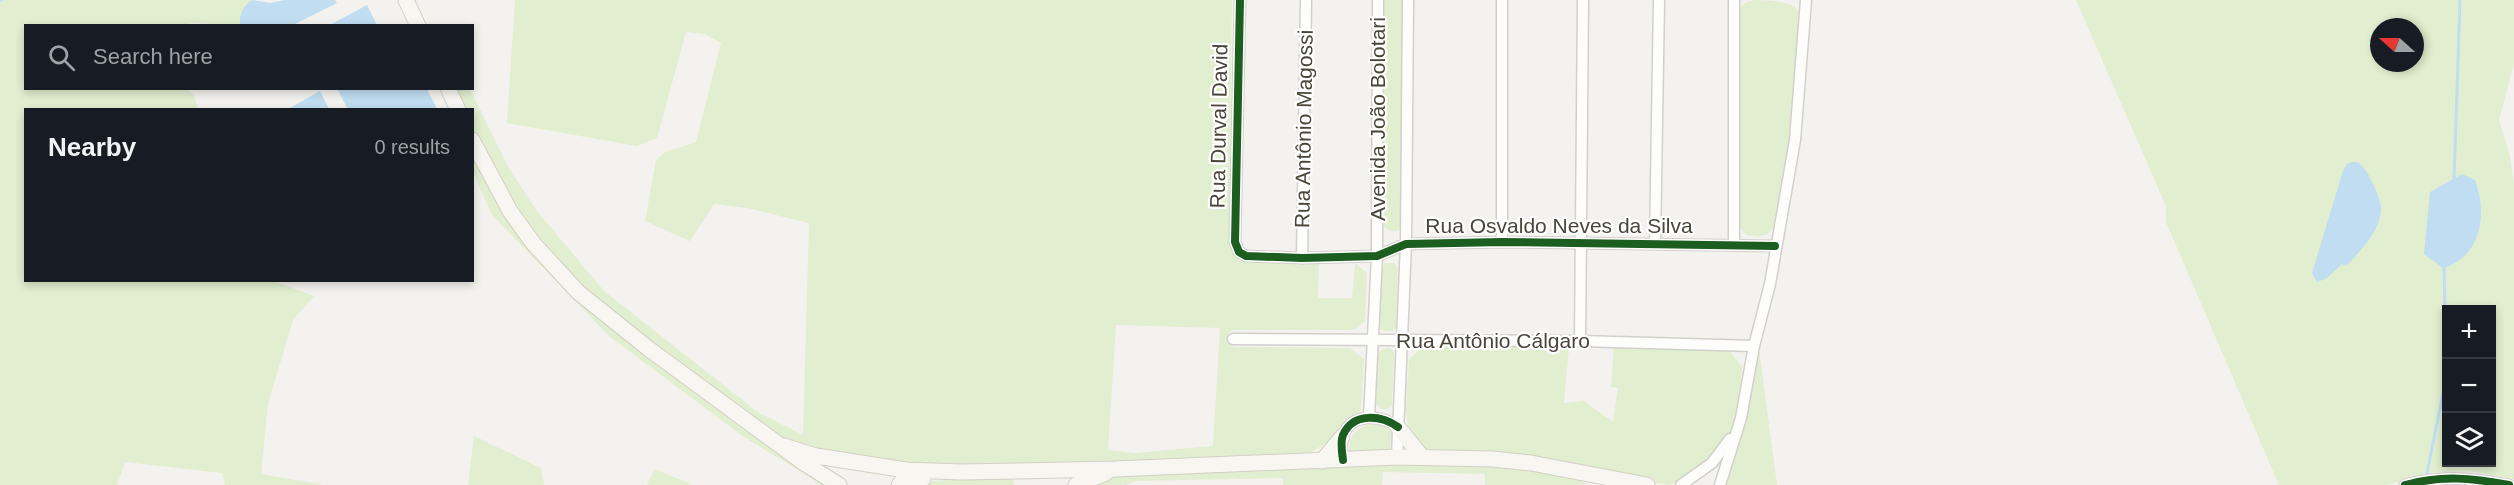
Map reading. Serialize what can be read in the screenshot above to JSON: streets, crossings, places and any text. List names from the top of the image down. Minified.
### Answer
{"streets":{"street":["Avenida João Bolotari","Rua Durval David","Rua Antônio Magossi","Rua Osvaldo Neves da Silva","Rua Antônio Cálgaro"]},"crossings":[["Avenida João Bolotari","Rua Osvaldo Neves da Silva"],["Avenida João Bolotari","Rua Antônio Cálgaro"],["Rua Durval David","Rua Osvaldo Neves da Silva"],["Rua Antônio Magossi","Rua Osvaldo Neves da Silva"]],"north":"left","page":{"search":"Search here","heading":["Nearby","0 results"],"map_buttons":["+","−"]}}
